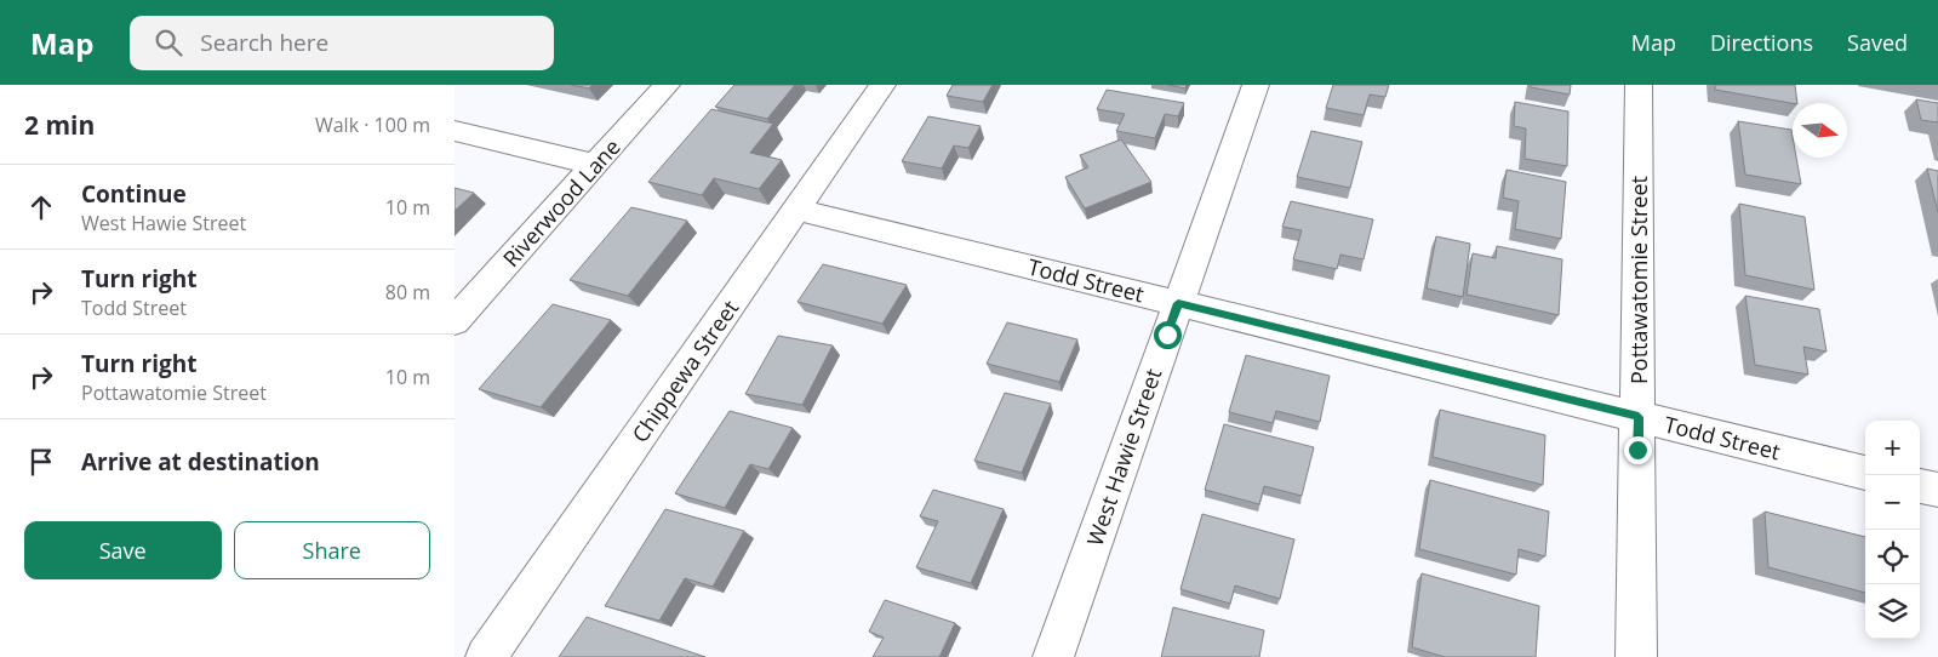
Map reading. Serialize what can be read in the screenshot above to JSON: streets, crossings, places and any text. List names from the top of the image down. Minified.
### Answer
{"streets":{"street":["Riverwood Lane","Todd Street","Pottawatomie Street","Chippewa Street","West Hawie Street"]},"crossings":[["Todd Street","Pottawatomie Street"],["Todd Street","Chippewa Street"],["Todd Street","West Hawie Street"]],"north":"right","page":{"header":"Map","search":"Search here","nav":["Map","Directions","Saved"],"heading":["2 min","Walk · 100 m"],"list":[["Continue","West Hawie Street","10 m"],["Turn right","Todd Street","80 m"],["Turn right","Pottawatomie Street","10 m"],"Arrive at destination"],"map_buttons":["+","−"],"buttons":["Save","Share"]}}
